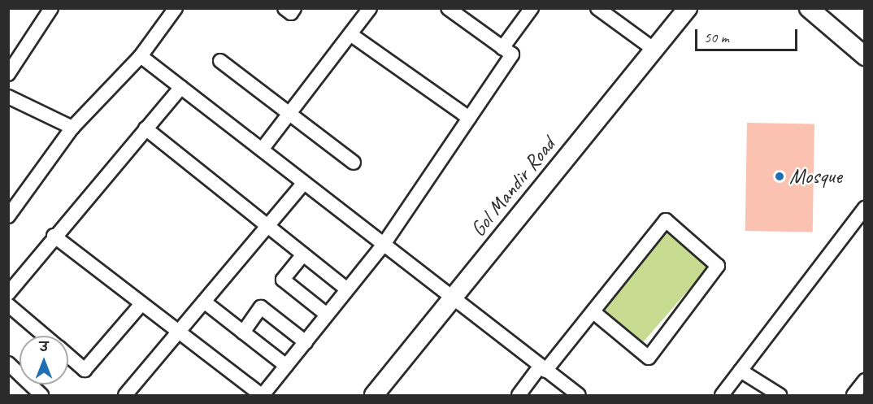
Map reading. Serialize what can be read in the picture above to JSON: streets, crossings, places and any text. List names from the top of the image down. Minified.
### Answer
{"streets":{"street":["Gol Mandir Road"]},"places":["Mosque"],"scale_bar":"50 m","north":"top"}
